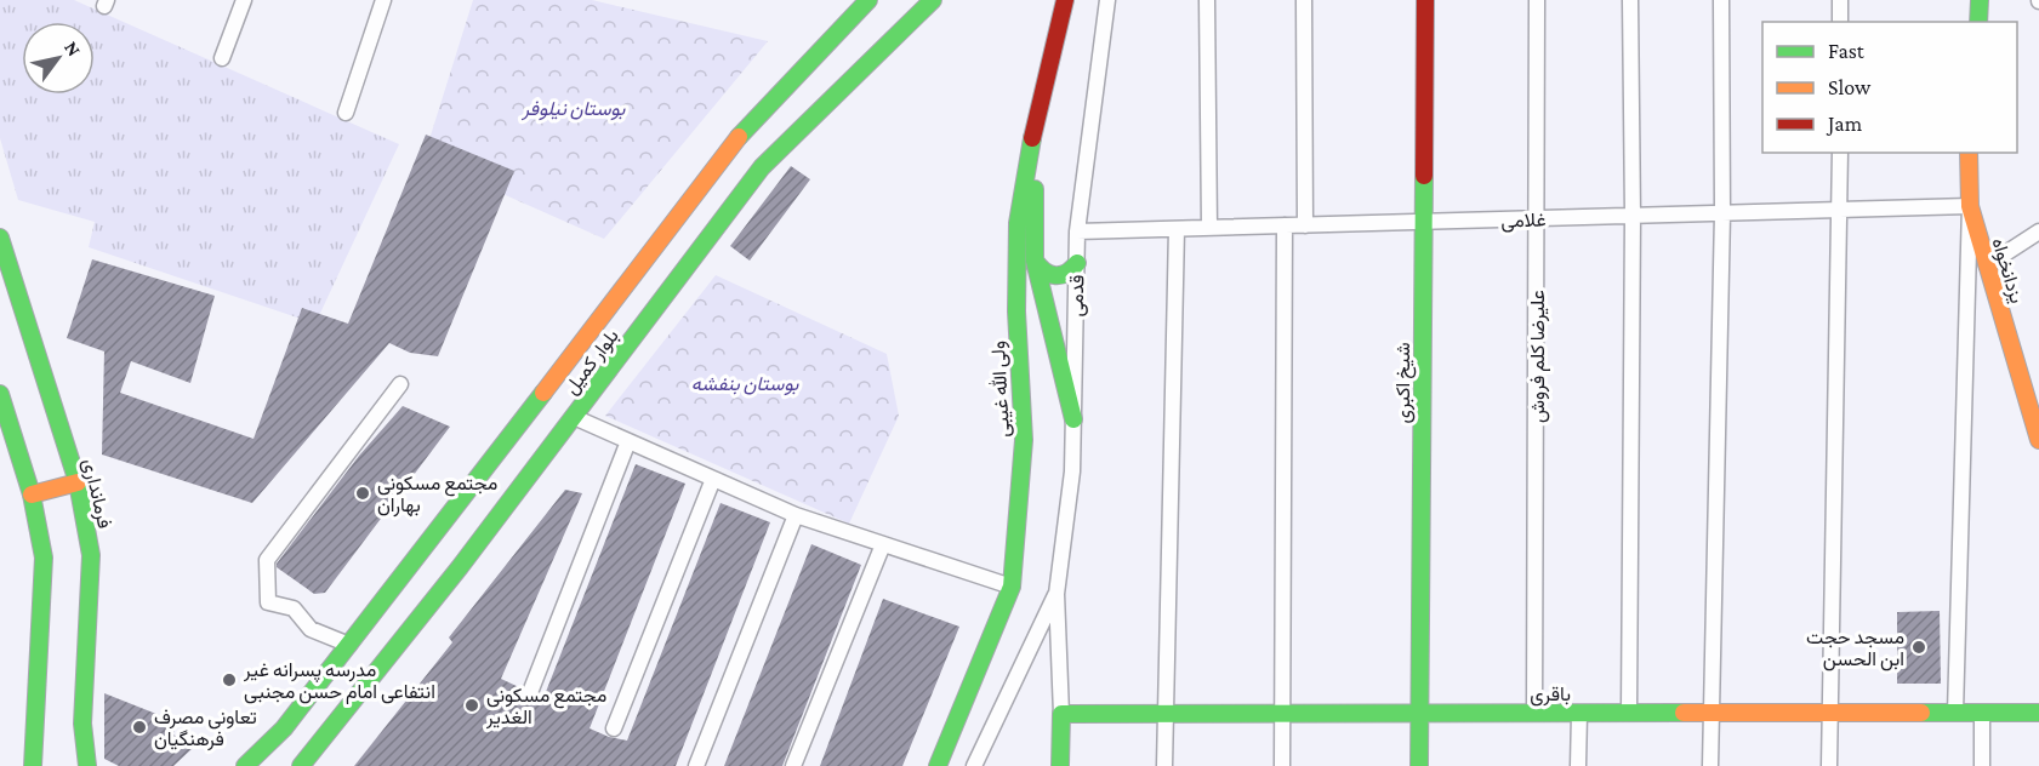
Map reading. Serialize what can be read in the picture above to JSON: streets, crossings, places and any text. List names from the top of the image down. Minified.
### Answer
{"streets":{"street":["غلامی","یزدانخواه","قدمی","علیرضا کلم فروش","بلوار کمیل","شیخ اکبری","ولی الله غیبی","فرمانداری","باقری"]},"crossings":[["غلامی","یزدانخواه"],["غلامی","قدمی"],["غلامی","علیرضا کلم فروش"],["غلامی","شیخ اکبری"],["علیرضا کلم فروش","باقری"],["شیخ اکبری","باقری"]],"parks":["بوستان نیلوفر","بوستان بنفشه"],"places":["مجتمع مسکونی بهاران","مسجد حجت ابن الحسن","مدرسه پسرانه غیر انتفاعی امام حسن مجنبی","مجتمع مسکونی الغدیر","تعاونی مصرف فرهنگیان"],"legend":["Fast","Slow","Jam"],"north":"top right"}
